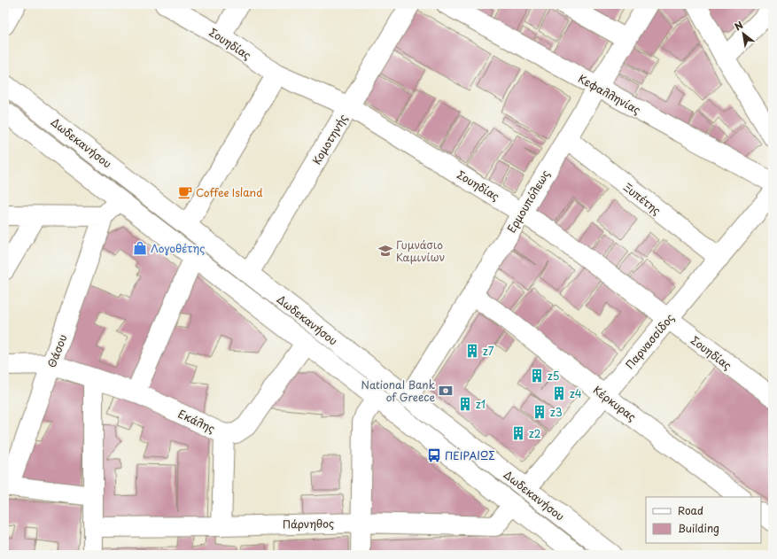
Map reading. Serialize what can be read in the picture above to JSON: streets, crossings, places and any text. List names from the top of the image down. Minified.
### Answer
{"streets":{"street":["Σουηδίας","Κεφαλληνίας","Κομοτηνής","Δωδεκανήσου","Ξυπέτης","Ερμουπόλεως","Παρνασσίδος","Θάσου","Κέρκυρας","Εκάλης","Πάρνηθος"]},"crossings":[["Σουηδίας","Κομοτηνής"],["Σουηδίας","Ερμουπόλεως"],["Σουηδίας","Παρνασσίδος"],["Κεφαλληνίας","Ερμουπόλεως"],["Κομοτηνής","Δωδεκανήσου"],["Δωδεκανήσου","Ερμουπόλεως"],["Δωδεκανήσου","Παρνασσίδος"],["Δωδεκανήσου","Εκάλης"],["Δωδεκανήσου","Πάρνηθος"],["Ξυπέτης","Ερμουπόλεως"],["Ξυπέτης","Παρνασσίδος"],["Ερμουπόλεως","Κέρκυρας"],["Παρνασσίδος","Κέρκυρας"],["Θάσου","Εκάλης"]],"places":{"cafe":["Coffee Island"],"shop":["Λογοθέτης"],"school or university":["Γυμνάσιο Καμινίων"],"building":["z7","z5","z4","z1","z3","z2"],"bank":["National Bank of Greece"],"bus stop":["ΠΕΙΡΑΙΩΣ"]},"legend":["Road","Building"],"north":"top left"}
